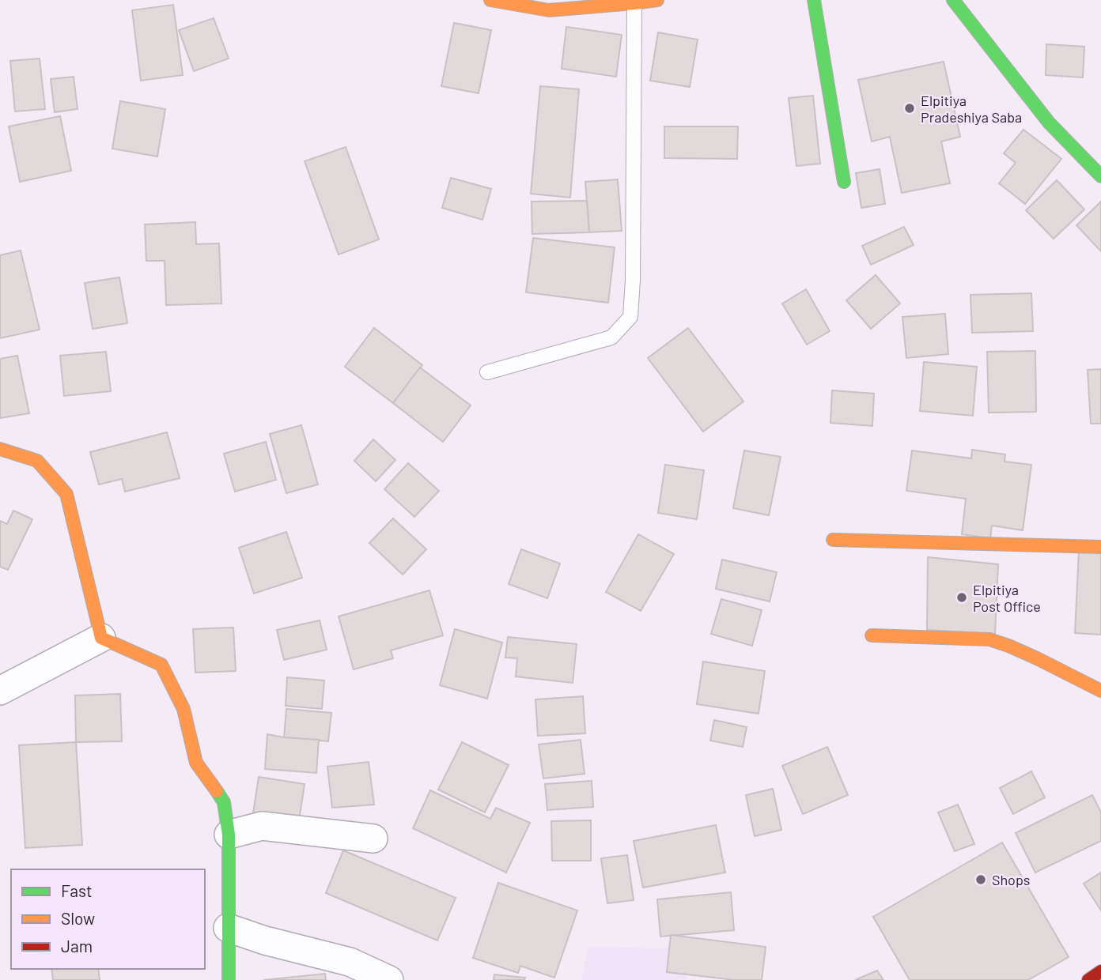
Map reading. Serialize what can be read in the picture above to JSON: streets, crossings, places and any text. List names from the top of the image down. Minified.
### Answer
{"places":["Elpitiya Pradeshiya Saba","Elpitiya Post Office","Shops"],"legend":["Fast","Slow","Jam"]}
